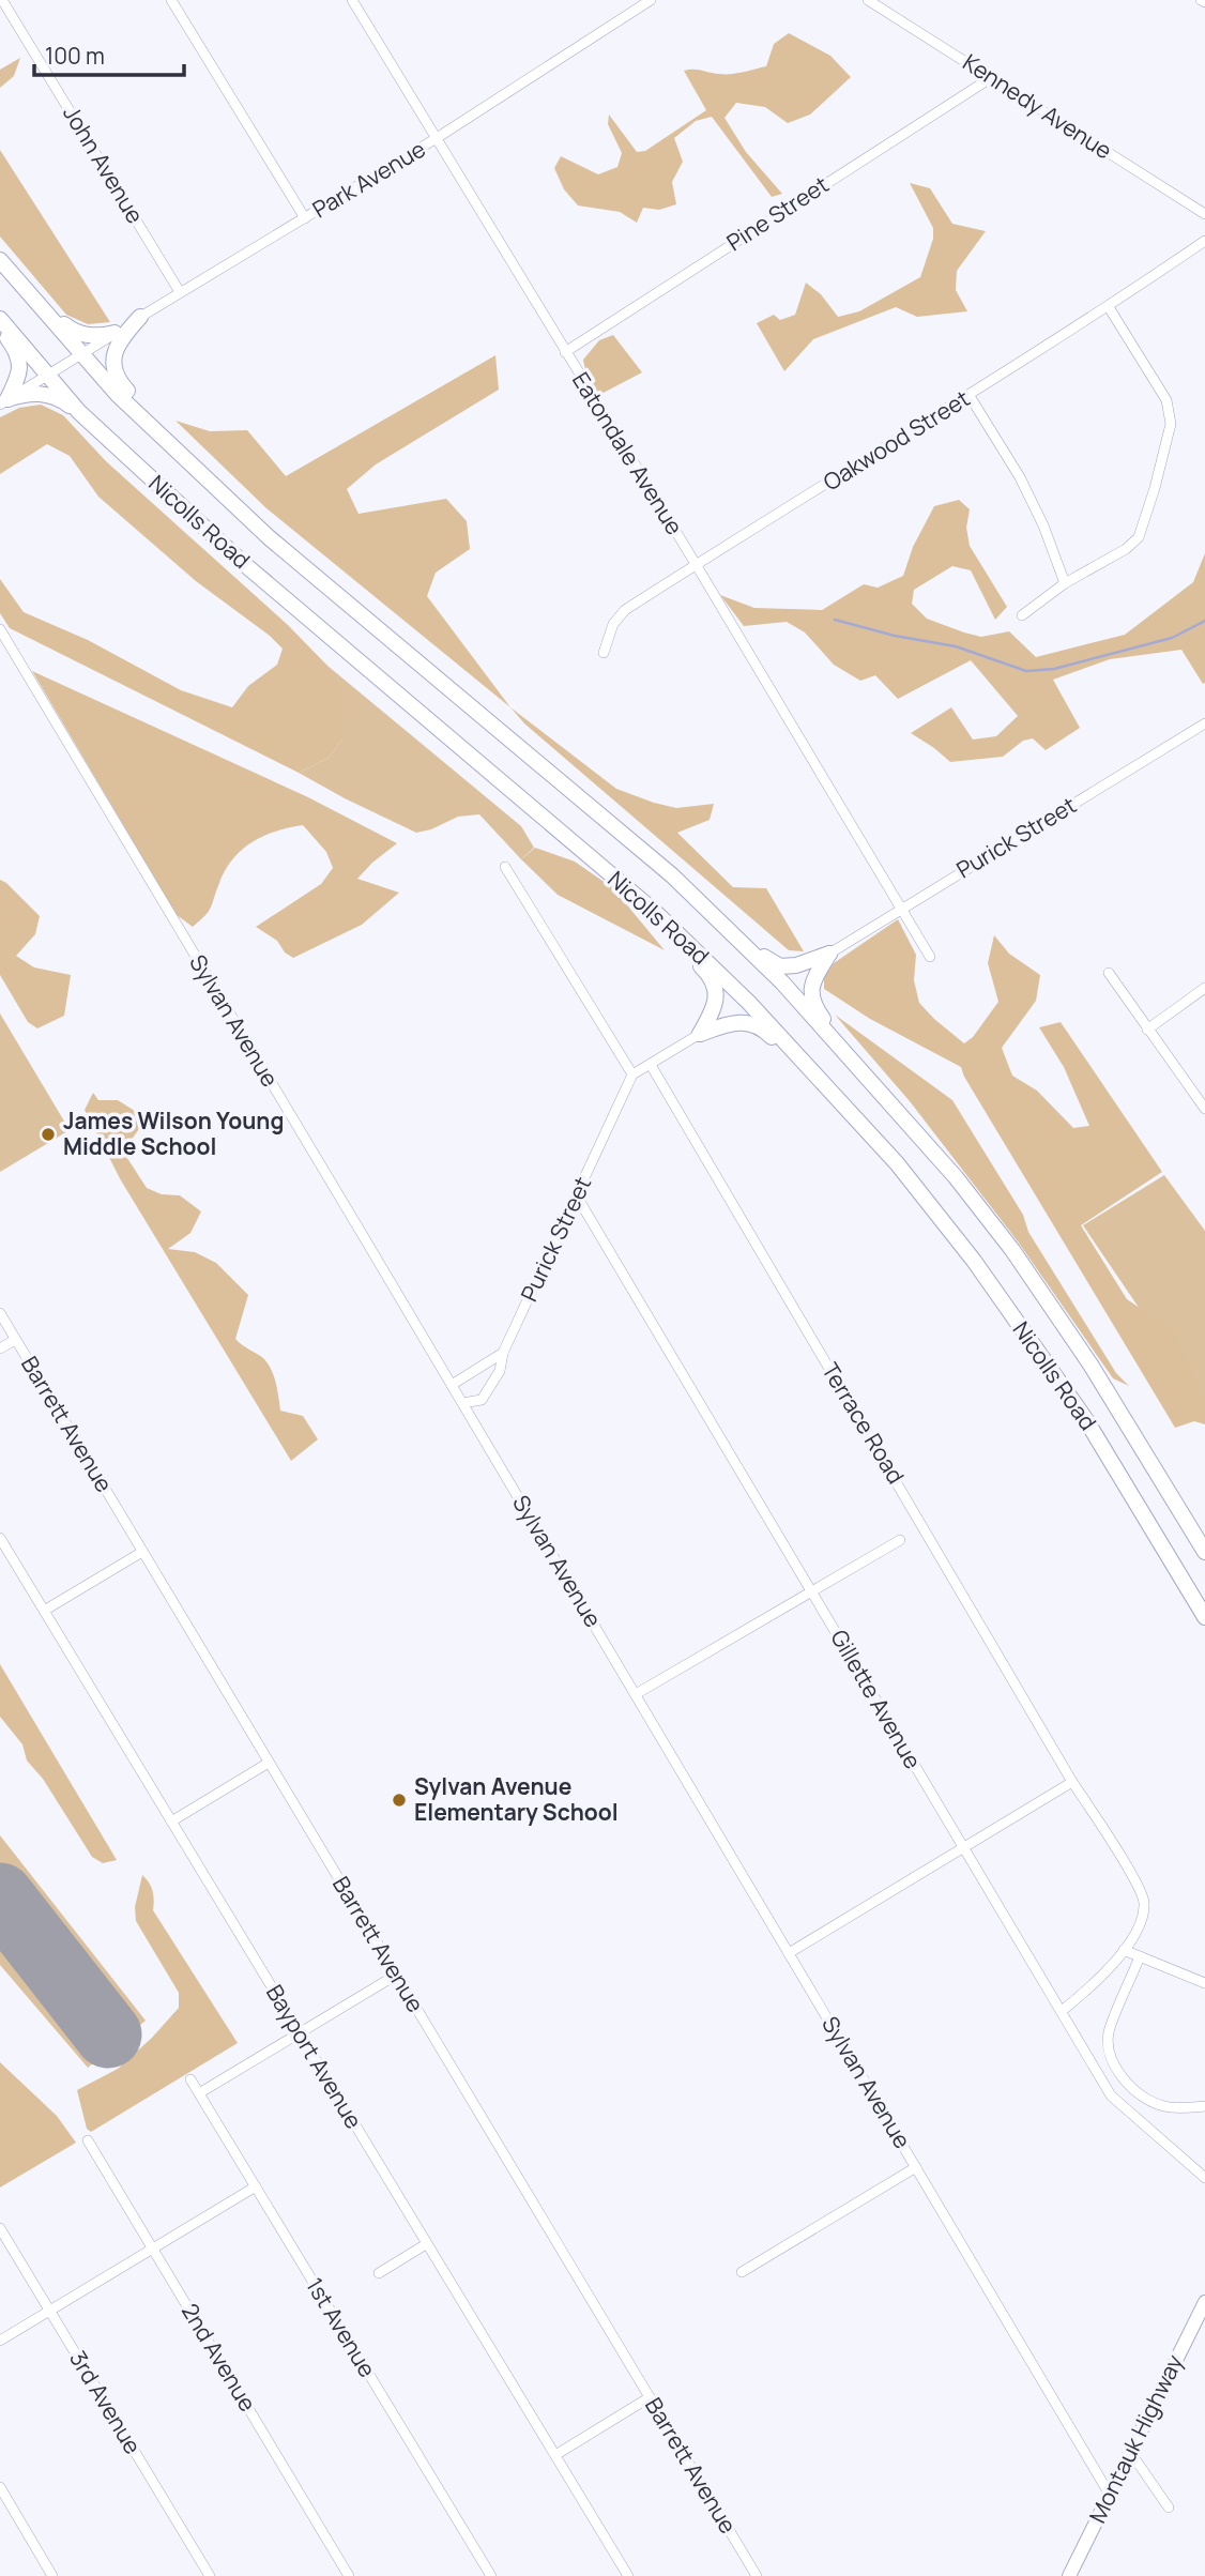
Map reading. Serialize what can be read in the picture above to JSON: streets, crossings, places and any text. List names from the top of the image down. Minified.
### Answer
{"streets":{"highway":["Nicolls Road"],"main road":["Montauk Highway"],"street":["Kennedy Avenue","John Avenue","Park Avenue","Pine Street","Oakwood Street","Eatondale Avenue","Purick Street","Sylvan Avenue","Terrace Road","Barrett Avenue","Gillette Avenue","Bayport Avenue","1st Avenue","2nd Avenue","3rd Avenue"]},"crossings":[["Kennedy Avenue","Pine Street"],["John Avenue","Park Avenue"],["Park Avenue","Eatondale Avenue"],["Park Avenue","Nicolls Road"],["Pine Street","Eatondale Avenue"],["Oakwood Street","Eatondale Avenue"],["Eatondale Avenue","Purick Street"],["Purick Street","Sylvan Avenue"],["Purick Street","Gillette Avenue"],["Sylvan Avenue","Montauk Highway"],["Terrace Road","Gillette Avenue"]],"places":["James Wilson Young Middle School","Sylvan Avenue Elementary School"],"scale_bar":"100 m"}
